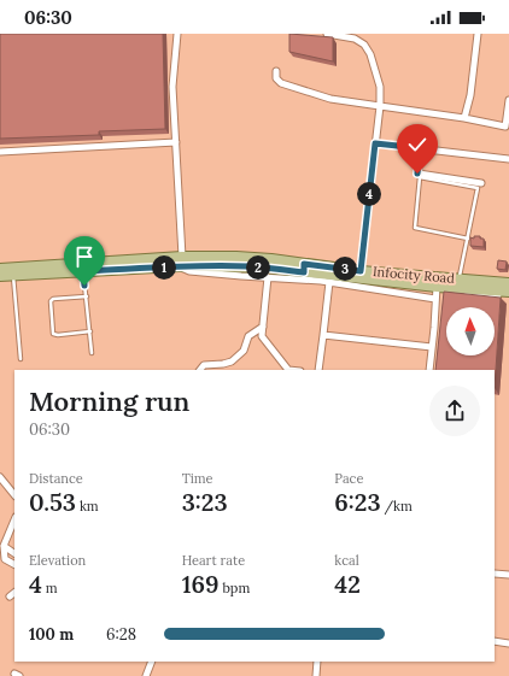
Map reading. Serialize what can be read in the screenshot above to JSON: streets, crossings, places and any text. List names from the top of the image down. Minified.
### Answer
{"streets":{"main road":["Infocity Road"]},"north":"top","page":{"status":"06:30","pins":["4","1","2","3"],"heading":["Morning run","06:30"],"stats":[["Distance","0.53 km"],["Time","3:23"],["Pace","6:23 /km"],["Elevation","4 m"],["Heart rate","169 bpm"],["kcal","42"]],"list":[{"name":"100 m","note":"6:28"}]}}
